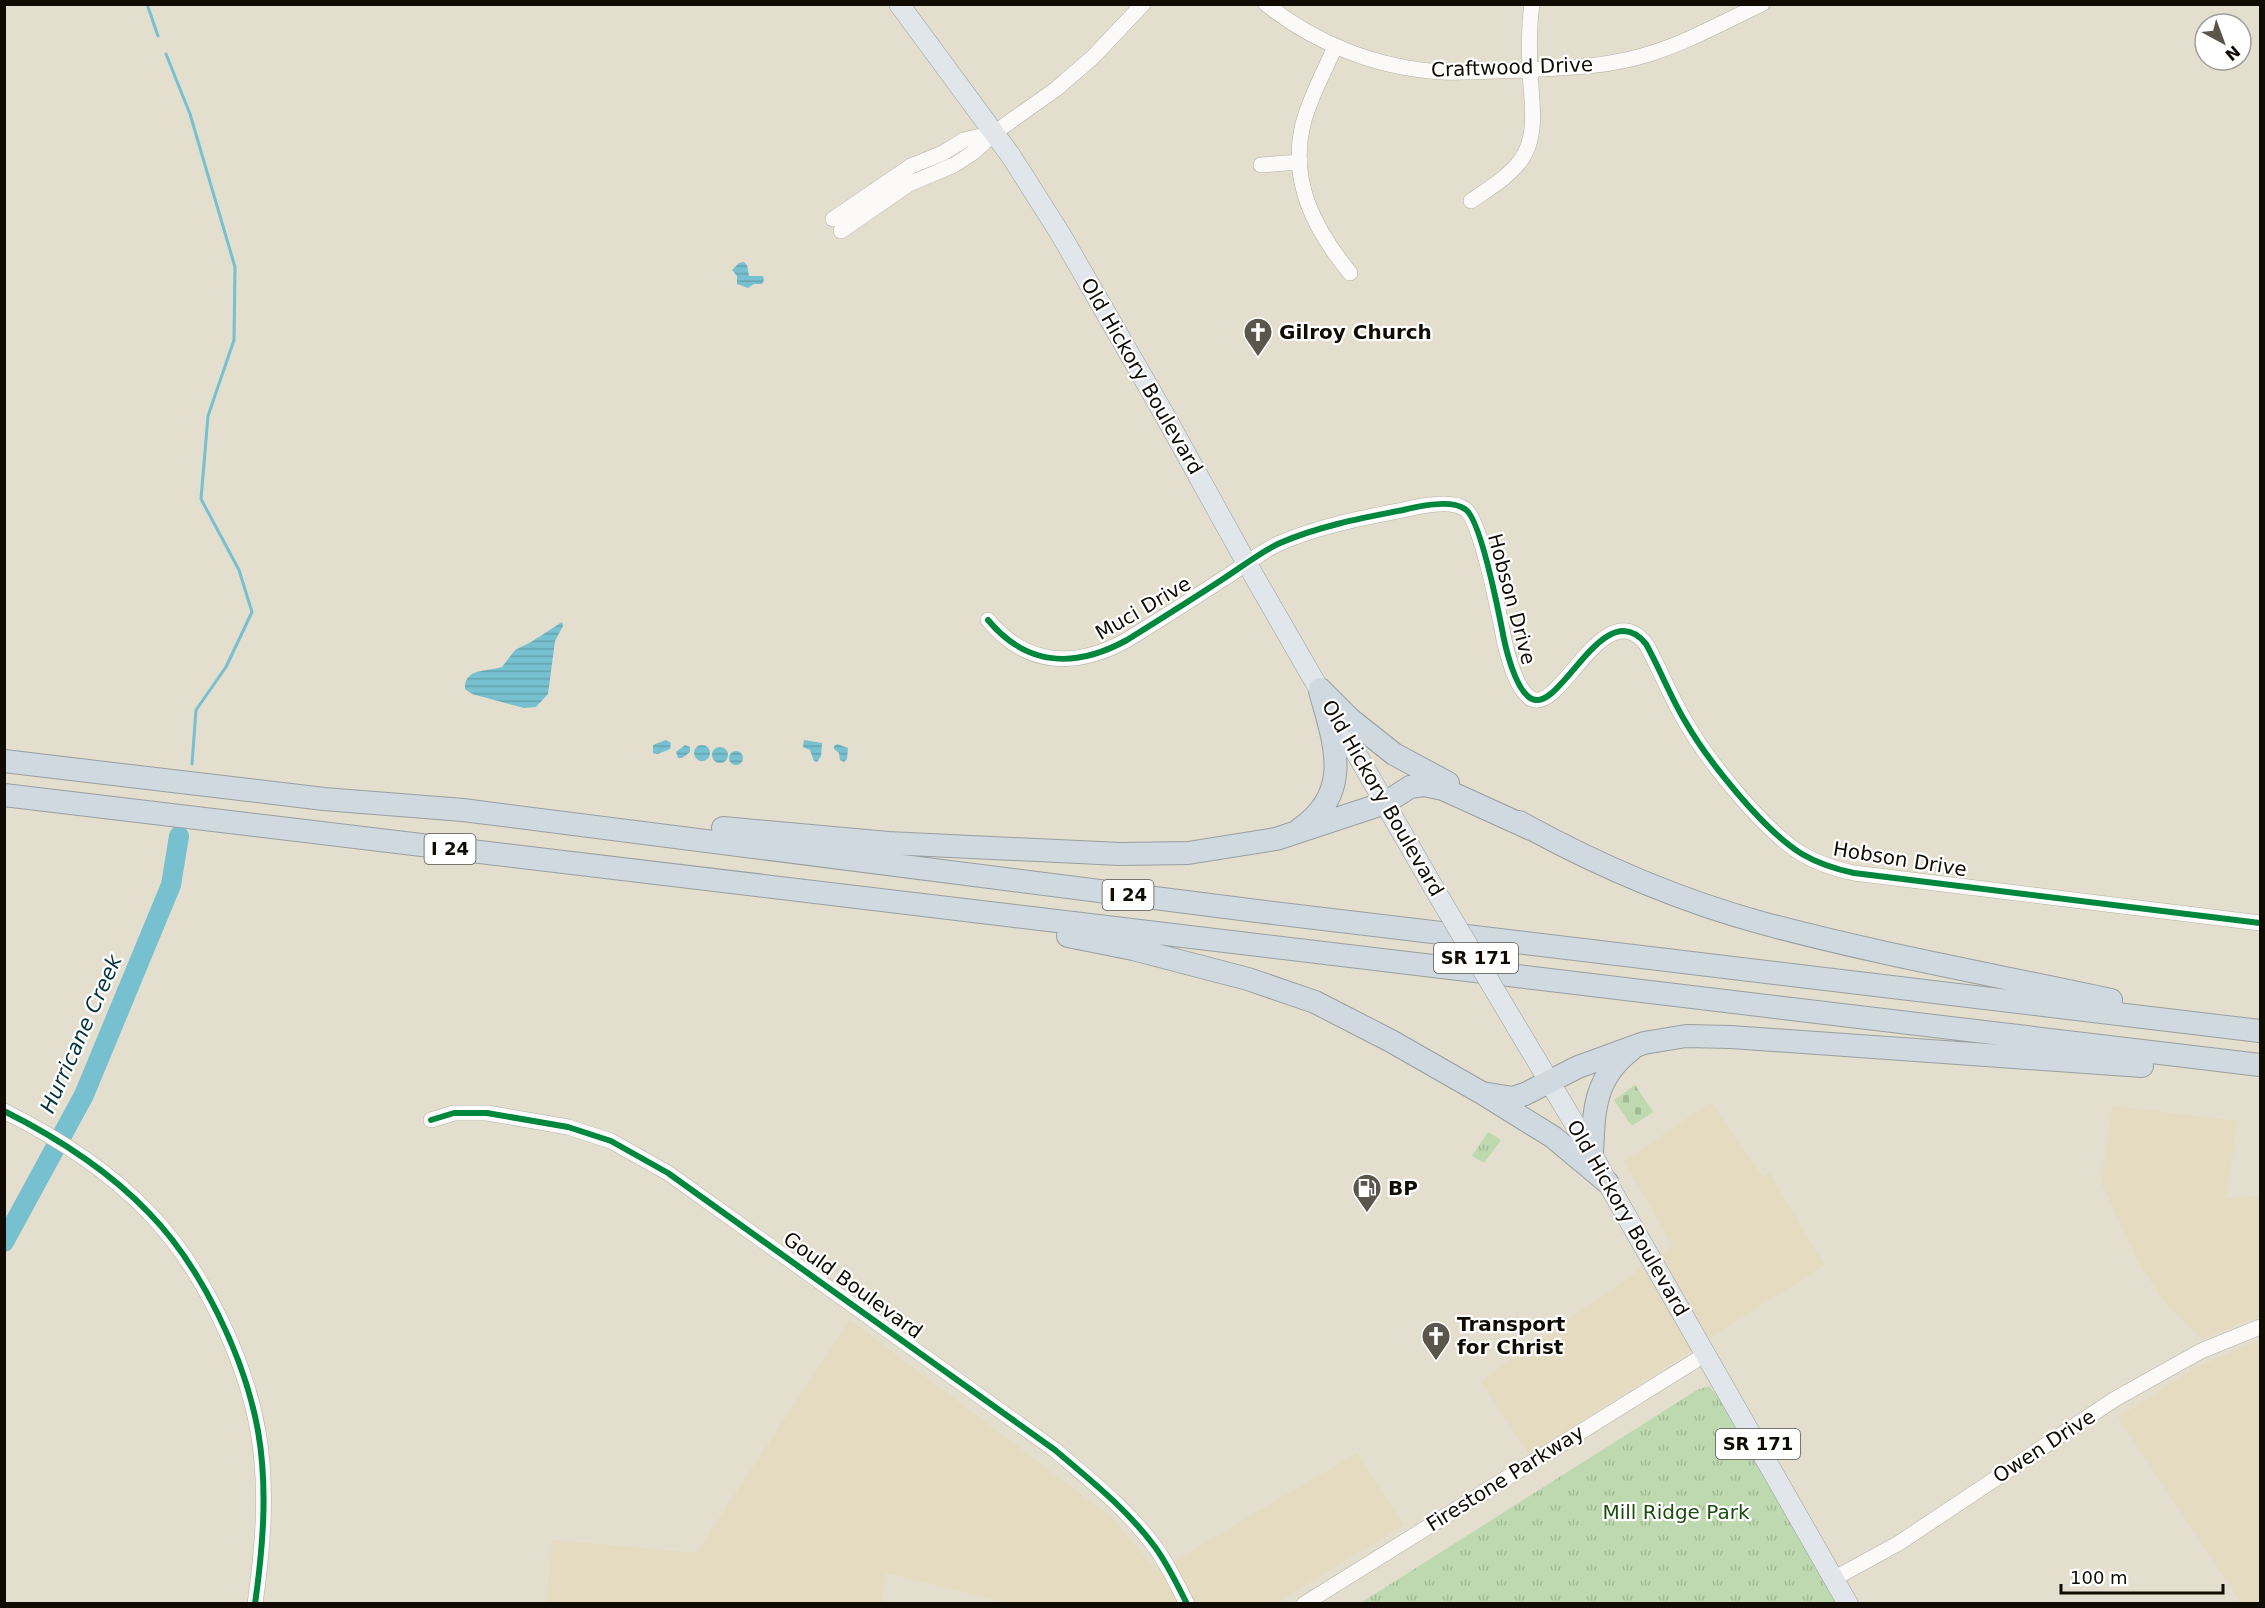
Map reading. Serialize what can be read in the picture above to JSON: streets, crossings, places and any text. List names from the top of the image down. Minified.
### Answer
{"streets":{"highway":["I 24"],"main road":["Old Hickory Boulevard","SR 171"],"street":["Craftwood Drive","Hobson Drive","Muci Drive","Gould Boulevard","Owen Drive","Firestone Parkway"]},"crossings":[["Old Hickory Boulevard","Hobson Drive"],["Old Hickory Boulevard","Muci Drive"],["Old Hickory Boulevard","Owen Drive"],["Old Hickory Boulevard","Firestone Parkway"],["Hobson Drive","Muci Drive"]],"water":["Hurricane Creek"],"parks":["Mill Ridge Park"],"places":{"church":["Gilroy Church","Transport for Christ"],"fuel station":["BP"]},"scale_bar":"100 m","north":"bottom right"}
